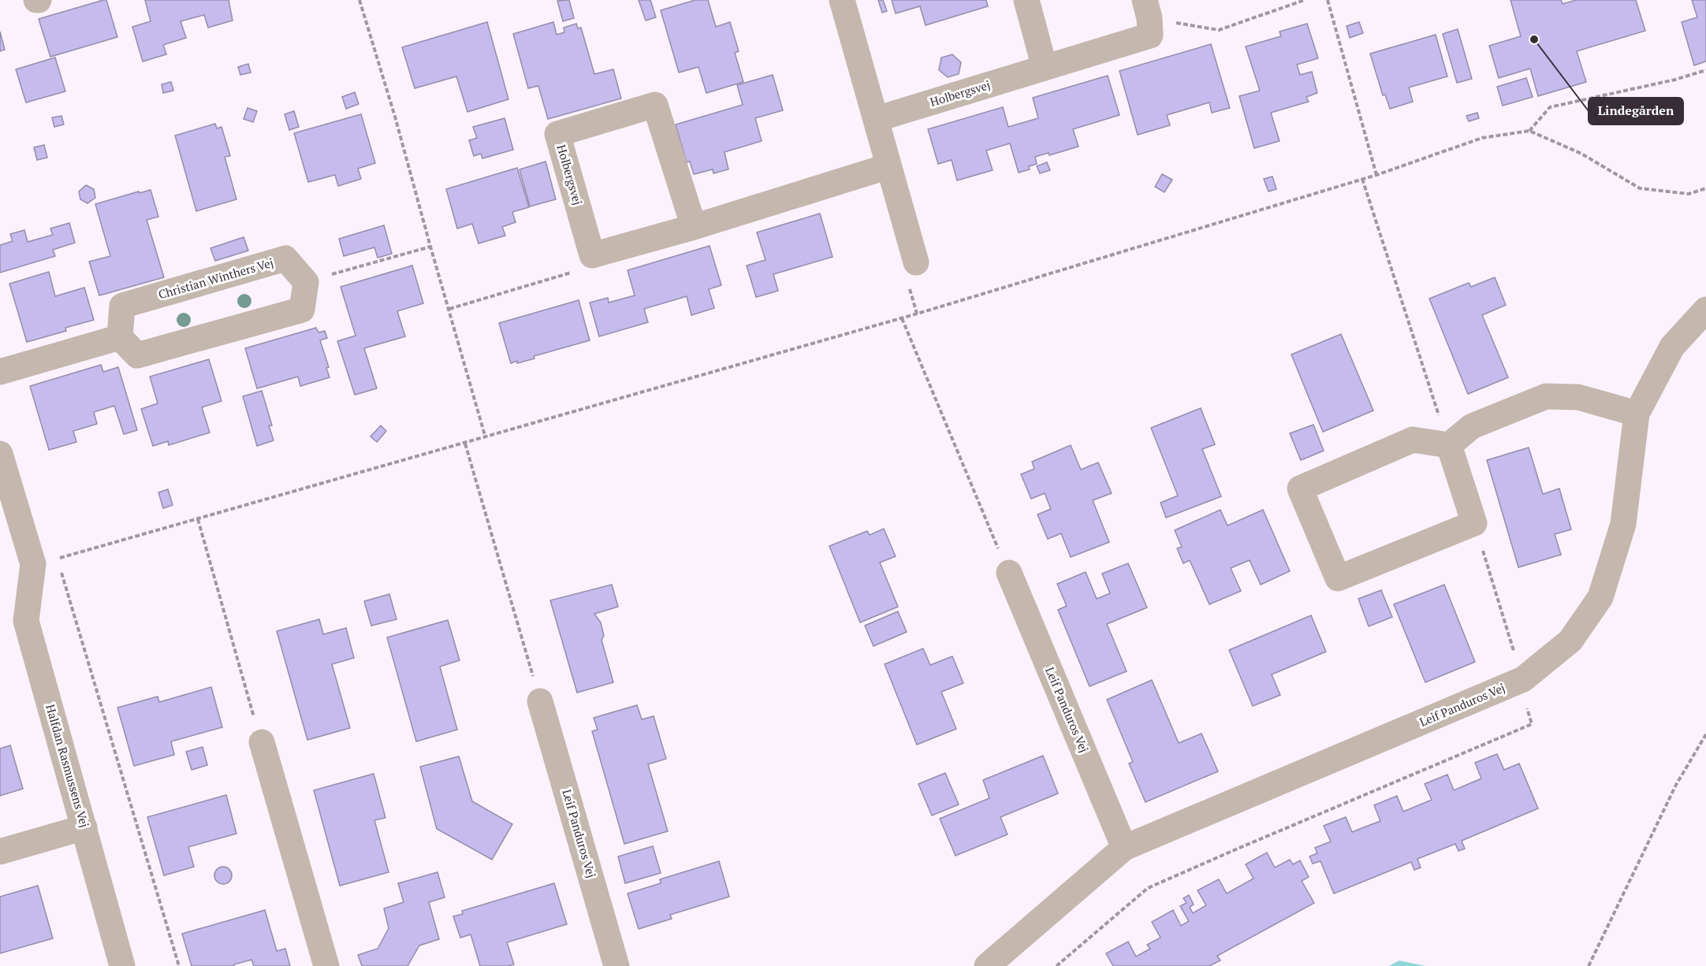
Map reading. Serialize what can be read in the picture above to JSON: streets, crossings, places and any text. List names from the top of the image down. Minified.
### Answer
{"streets":{"street":["Holbergsvej","Christian Winthers Vej","Leif Panduros Vej","Halfdan Rasmussens Vej"]},"places":["Lindegården"]}
